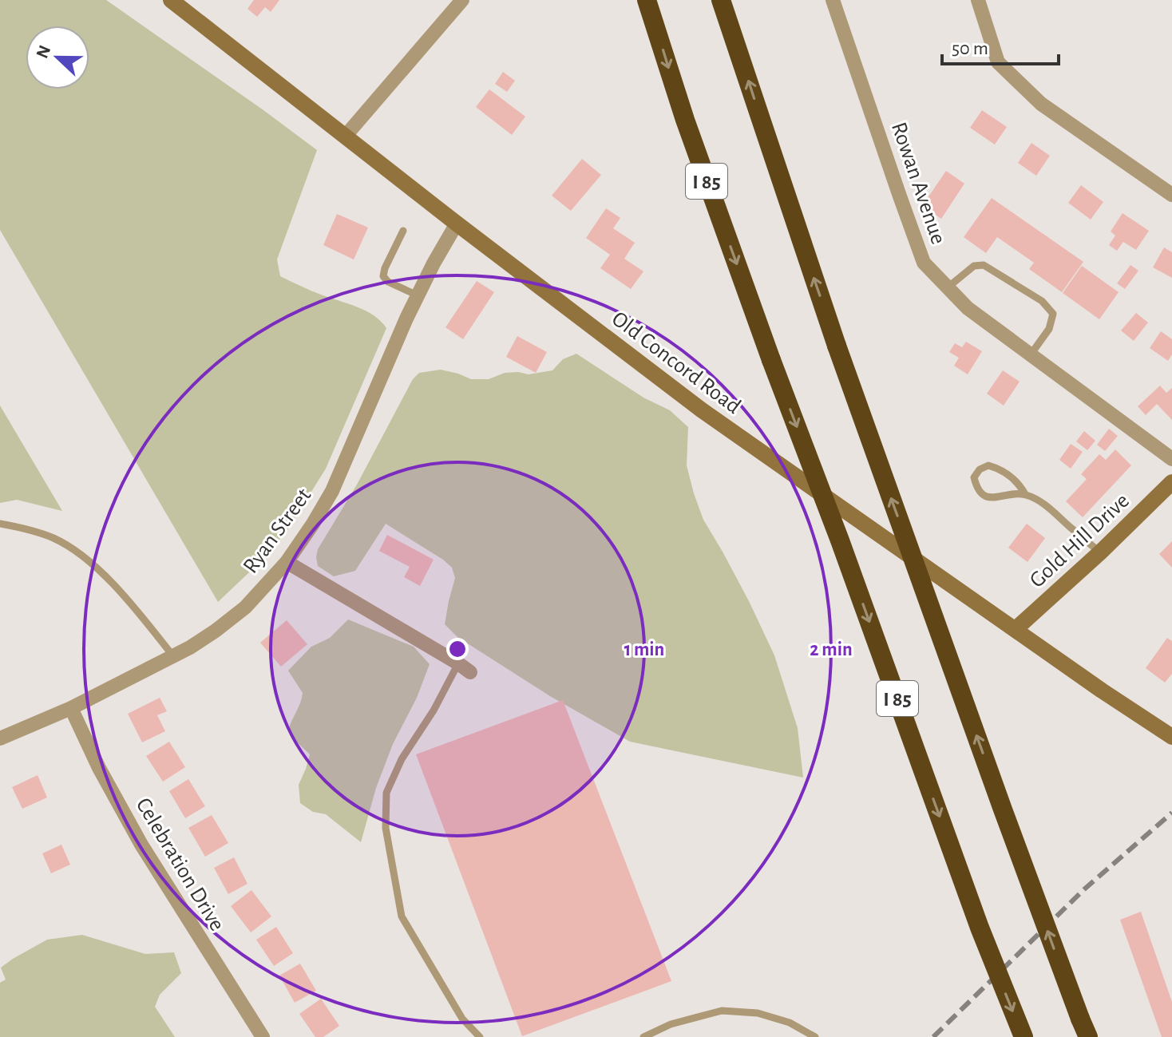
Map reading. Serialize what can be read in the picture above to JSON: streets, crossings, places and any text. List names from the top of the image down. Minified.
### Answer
{"streets":{"highway":["I 85"],"main road":["Old Concord Road","Gold Hill Drive"],"street":["Rowan Avenue","Ryan Street","Celebration Drive"]},"crossings":[["Old Concord Road","Ryan Street"],["Old Concord Road","Gold Hill Drive"],["Ryan Street","Celebration Drive"]],"scale_bar":"50 m","north":"left","rings":["1 min","2 min"]}
